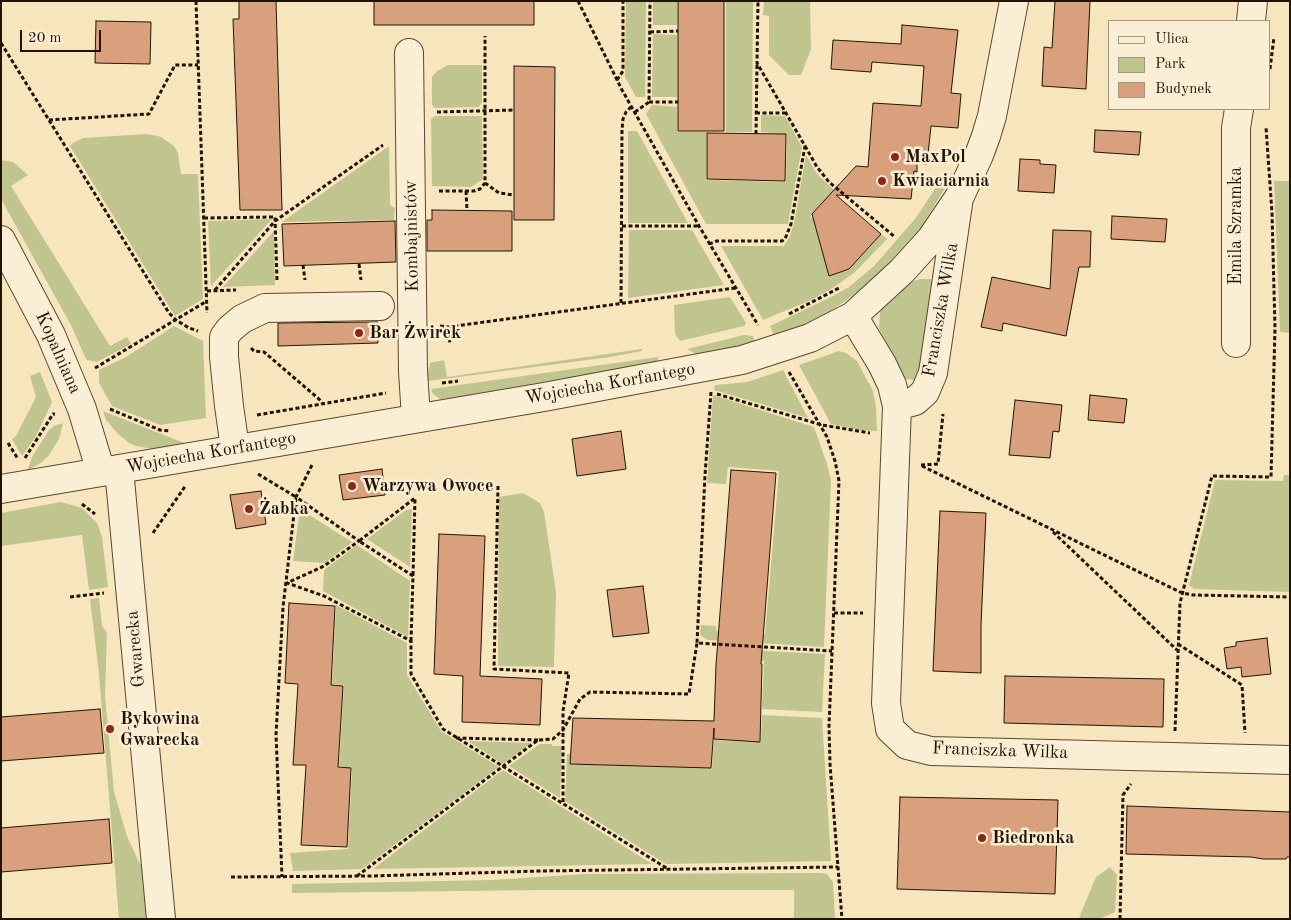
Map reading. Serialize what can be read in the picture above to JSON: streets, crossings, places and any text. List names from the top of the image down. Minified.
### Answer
{"streets":{"street":["Emila Szramka","Kombajnistów","Franciszka Wilka","Kopalniana","Wojciecha Korfantego","Gwarecka"]},"crossings":[["Kombajnistów","Wojciecha Korfantego"],["Franciszka Wilka","Wojciecha Korfantego"],["Kopalniana","Wojciecha Korfantego"],["Kopalniana","Gwarecka"],["Wojciecha Korfantego","Gwarecka"]],"places":["MaxPol","Kwiaciarnia","Bar Żwirek","Warzywa Owoce","Żabka","Bykowina Gwarecka","Biedronka"],"legend":["Ulica","Park","Budynek"],"scale_bar":"20 m"}
